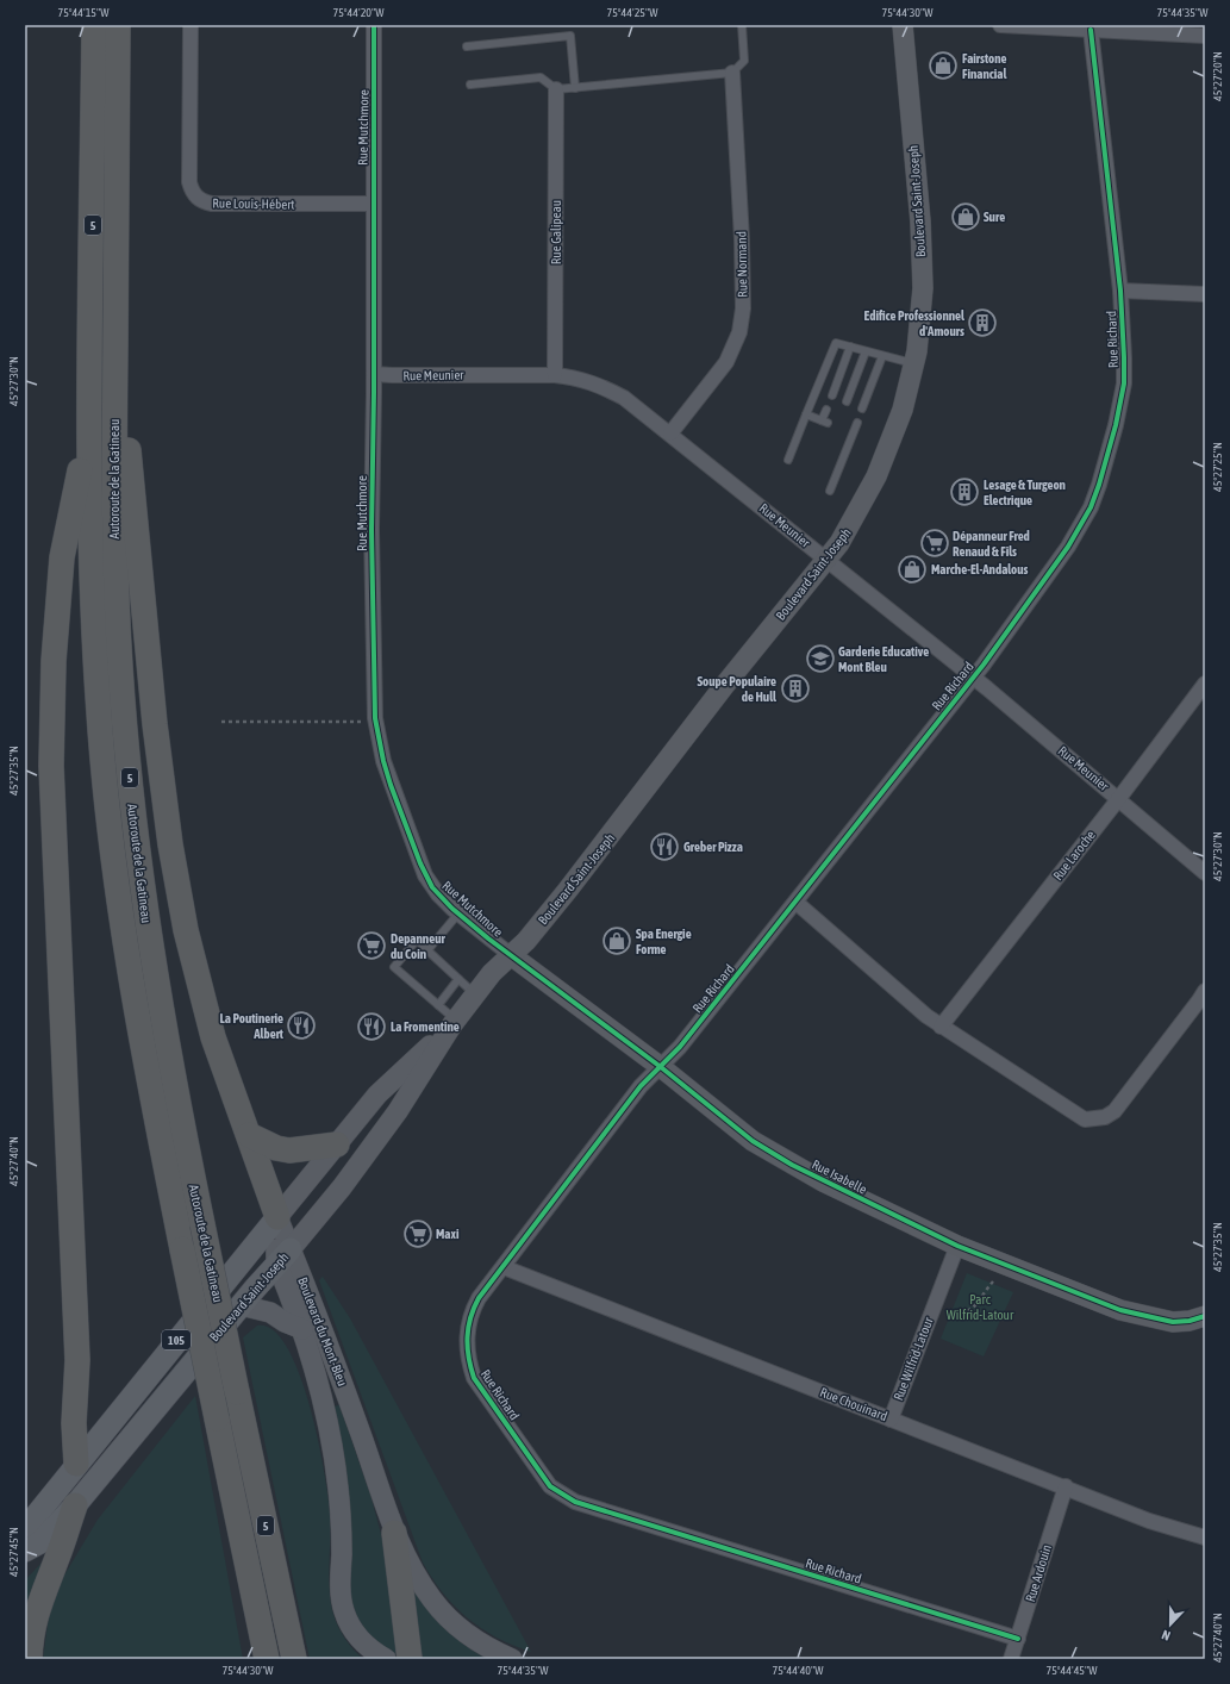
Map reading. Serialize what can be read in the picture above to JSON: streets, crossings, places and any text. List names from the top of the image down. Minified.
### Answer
{"streets":{"highway":["5","Autoroute de la Gatineau"],"main road":["Boulevard Saint-Joseph","105"],"street":["Rue Mutchmore","Rue Louis-Hébert","Rue Galipeau","Rue Normand","Rue Richard","Rue Meunier","Rue Laroche","Rue Isabelle","Boulevard du Mont-Bleu","Rue Wilfrid-Latour","Rue Chouinard","Rue Ardouin"]},"crossings":[["Rue Mutchmore","Boulevard Saint-Joseph"],["Rue Mutchmore","Rue Louis-Hébert"],["Rue Mutchmore","Rue Meunier"],["Rue Mutchmore","Rue Isabelle"],["Boulevard Saint-Joseph","Rue Meunier"],["Boulevard Saint-Joseph","Rue Isabelle"],["Boulevard Saint-Joseph","Boulevard du Mont-Bleu"],["Rue Galipeau","Rue Meunier"],["Rue Normand","Rue Meunier"],["Rue Richard","Rue Meunier"],["Rue Richard","Rue Isabelle"],["Rue Richard","Rue Chouinard"],["Rue Richard","Rue Ardouin"],["Rue Meunier","Rue Laroche"],["Rue Isabelle","Rue Wilfrid-Latour"],["Rue Wilfrid-Latour","Rue Chouinard"],["Rue Chouinard","Rue Ardouin"]],"parks":["Parc Wilfrid-Latour"],"places":{"shop":["Fairstone Financial","Sure","Marche-El-Andalous","Spa Energie Forme"],"building":["Edifice Professionnel d'Amours","Lesage & Turgeon Electrique","Soupe Populaire de Hull"],"supermarket":["Dépanneur Fred Renaud & Fils","Depanneur du Coin","Maxi"],"school or university":["Garderie Educative Mont Bleu"],"restaurant":["Greber Pizza","La Poutinerie Albert","La Fromentine"]},"north":"bottom","coordinates":["75°44'15\"W","75°44'20\"W","75°44'25\"W","75°44'30\"W","75°44'35\"W","45°27'20\"N","45°27'30\"N","45°27'25\"N","45°27'35\"N","45°27'40\"N","45°27'45\"N","75°44'40\"W","75°44'45\"W"]}
